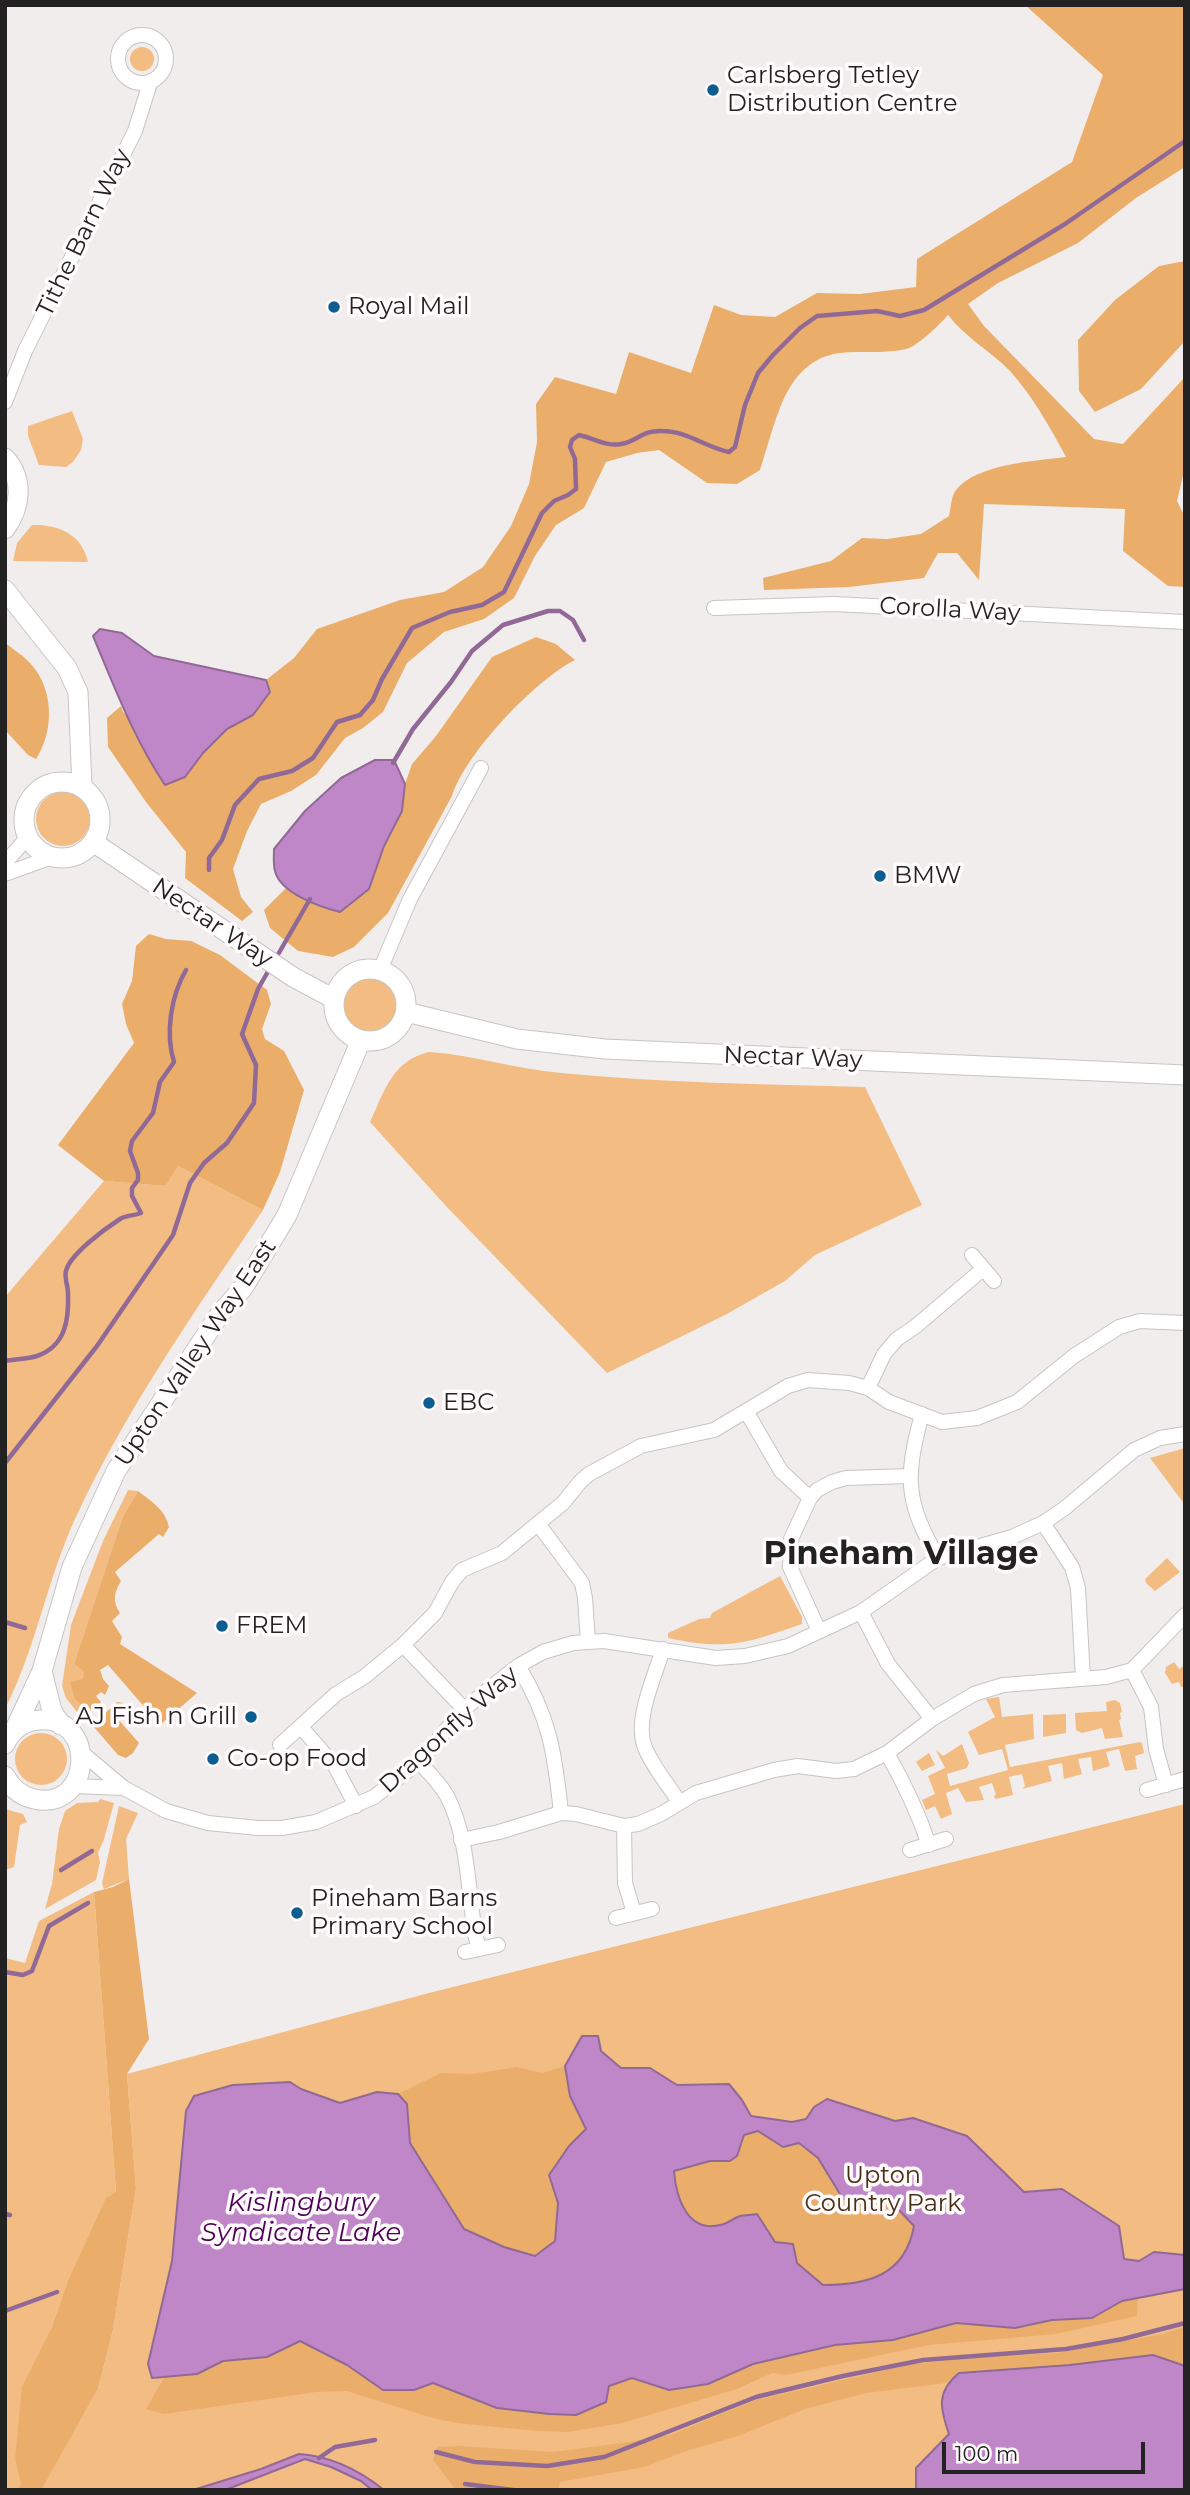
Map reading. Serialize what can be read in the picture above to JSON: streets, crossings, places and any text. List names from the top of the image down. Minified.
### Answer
{"streets":{"street":["Tithe Barn Way","Corolla Way","Nectar Way","Upton Valley Way East","Dragonfly Way"]},"crossings":[["Nectar Way","Upton Valley Way East"]],"districts":["Pineham Village"],"water":["Kislingbury Syndicate Lake"],"parks":["Upton Country Park"],"places":["Carlsberg Tetley Distribution Centre","Royal Mail","BMW","EBC","FREM","AJ Fish n Grill","Co-op Food","Pineham Barns Primary School"],"scale_bar":"100 m"}
